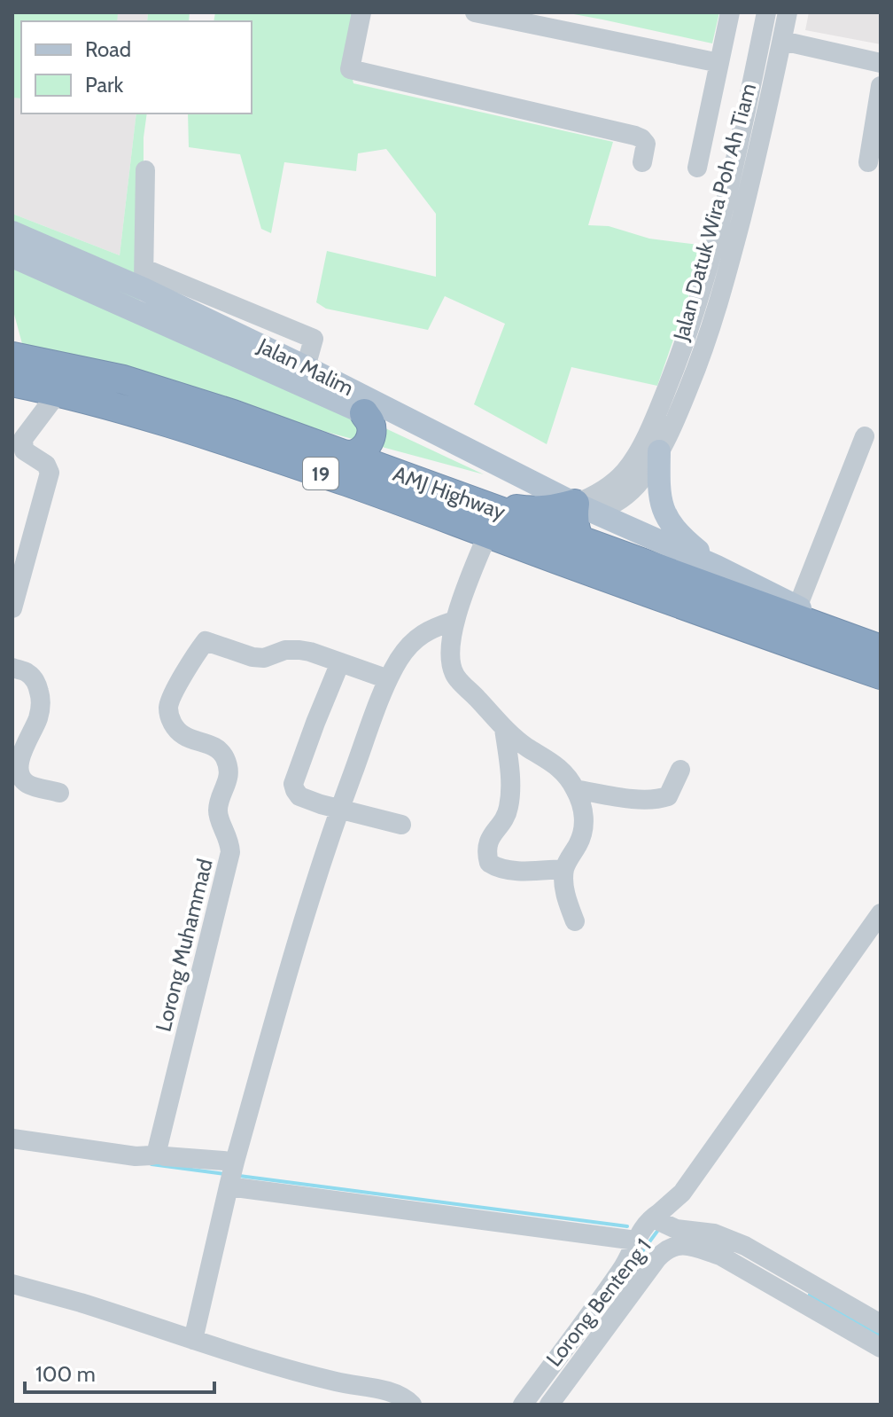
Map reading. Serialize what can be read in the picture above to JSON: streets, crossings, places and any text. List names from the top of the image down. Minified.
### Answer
{"streets":{"highway":["19","AMJ Highway"],"main road":["Jalan Malim"],"street":["Jalan Datuk Wira Poh Ah Tiam","Lorong Muhammad","Lorong Benteng 1"]},"crossings":[["Jalan Datuk Wira Poh Ah Tiam","Jalan Malim"],["Jalan Datuk Wira Poh Ah Tiam","AMJ Highway"],["Jalan Malim","AMJ Highway"]],"legend":["Road","Park"],"scale_bar":"100 m"}
